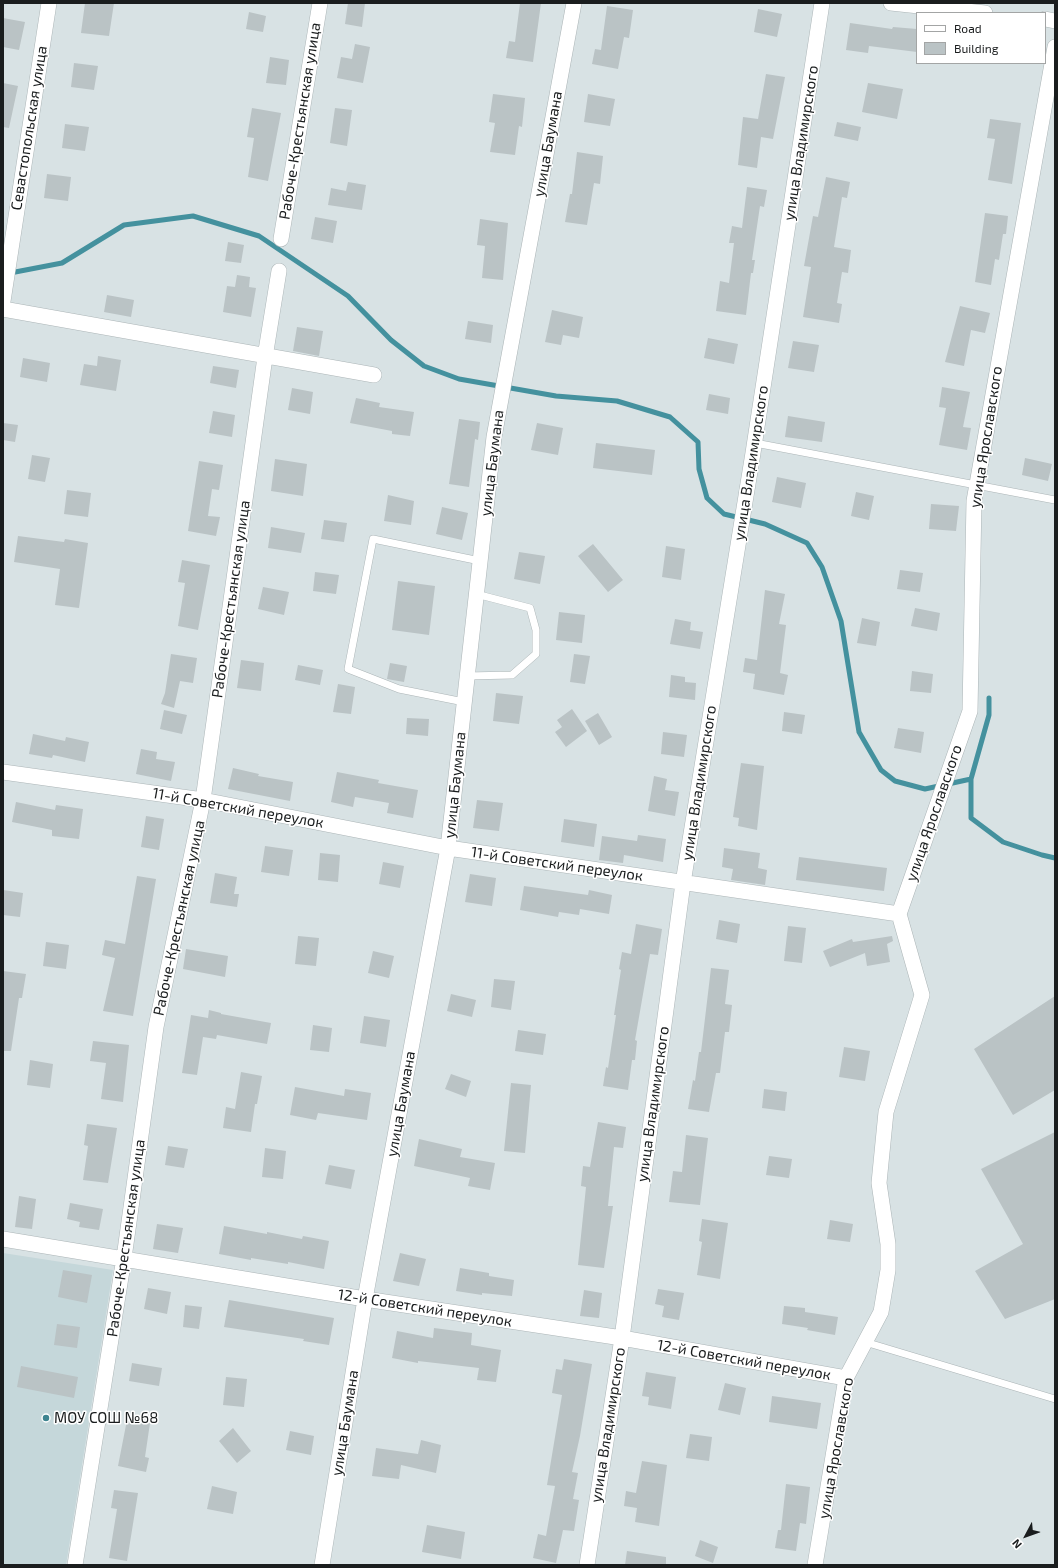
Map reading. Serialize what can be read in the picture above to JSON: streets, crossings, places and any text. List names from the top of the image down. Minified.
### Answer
{"streets":{"street":["Рабоче-Крестьянская улица","Севастопольская улица","улица Владимирского","улица Баумана","улица Ярославского","11-й Советский переулок","12-й Советский переулок"]},"crossings":[["Рабоче-Крестьянская улица","11-й Советский переулок"],["Рабоче-Крестьянская улица","12-й Советский переулок"],["улица Владимирского","11-й Советский переулок"],["улица Владимирского","12-й Советский переулок"],["улица Баумана","11-й Советский переулок"],["улица Баумана","12-й Советский переулок"],["улица Ярославского","11-й Советский переулок"],["улица Ярославского","12-й Советский переулок"]],"places":["МОУ СОШ №68"],"legend":["Road","Building"],"north":"bottom left"}
